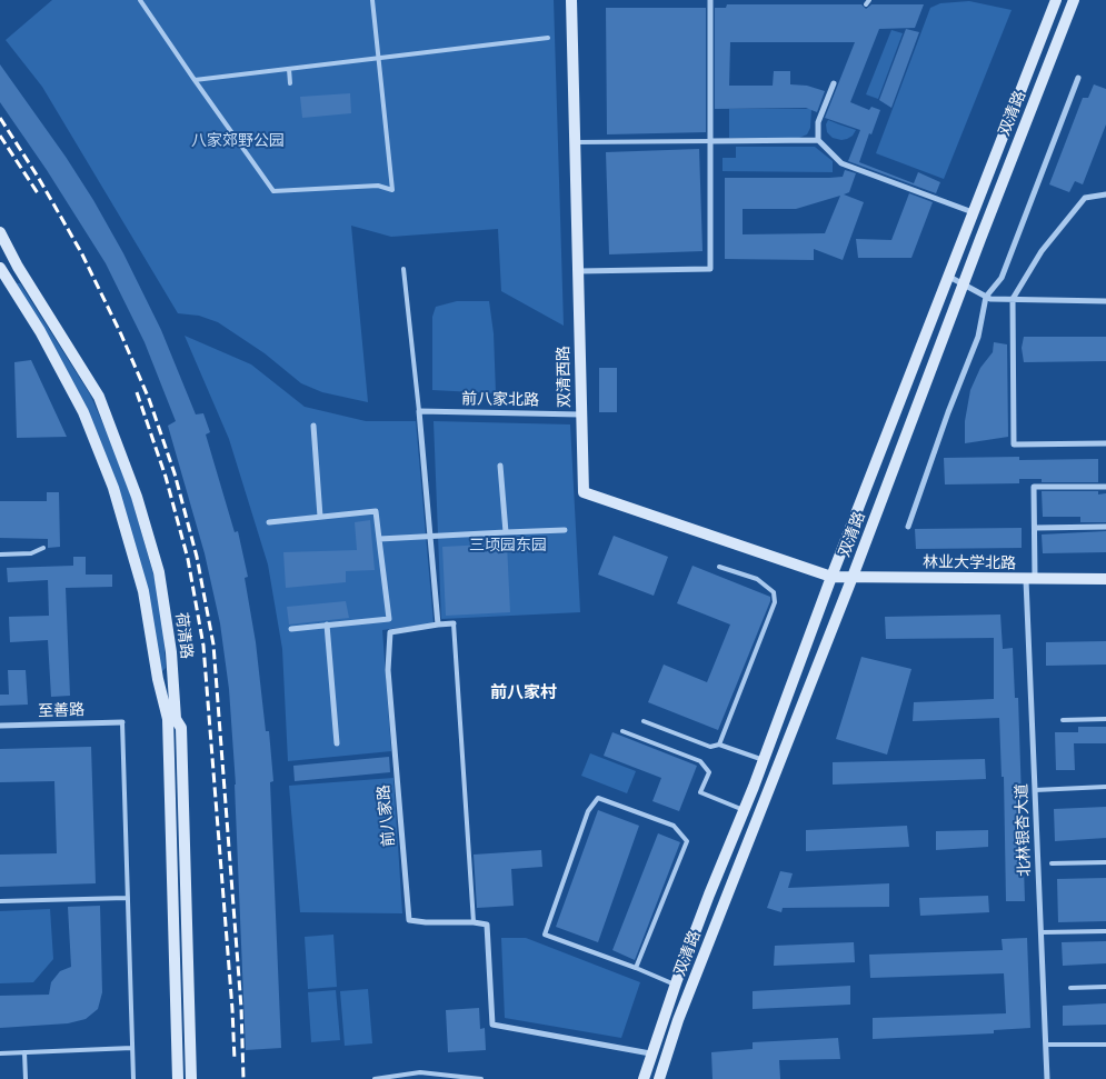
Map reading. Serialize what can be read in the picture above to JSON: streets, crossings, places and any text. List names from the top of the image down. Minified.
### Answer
{"streets":{"main road":["双清路","双清西路","林业大学北路","荷清路"],"street":["前八家北路","至善路","前八家路","北林银杏大道"]},"crossings":[["双清路","双清西路"],["双清路","林业大学北路"],["双清西路","前八家北路"],["双清西路","林业大学北路"],["林业大学北路","北林银杏大道"]],"districts":["前八家村"],"parks":["八家郊野公园","三顷园东园"]}
